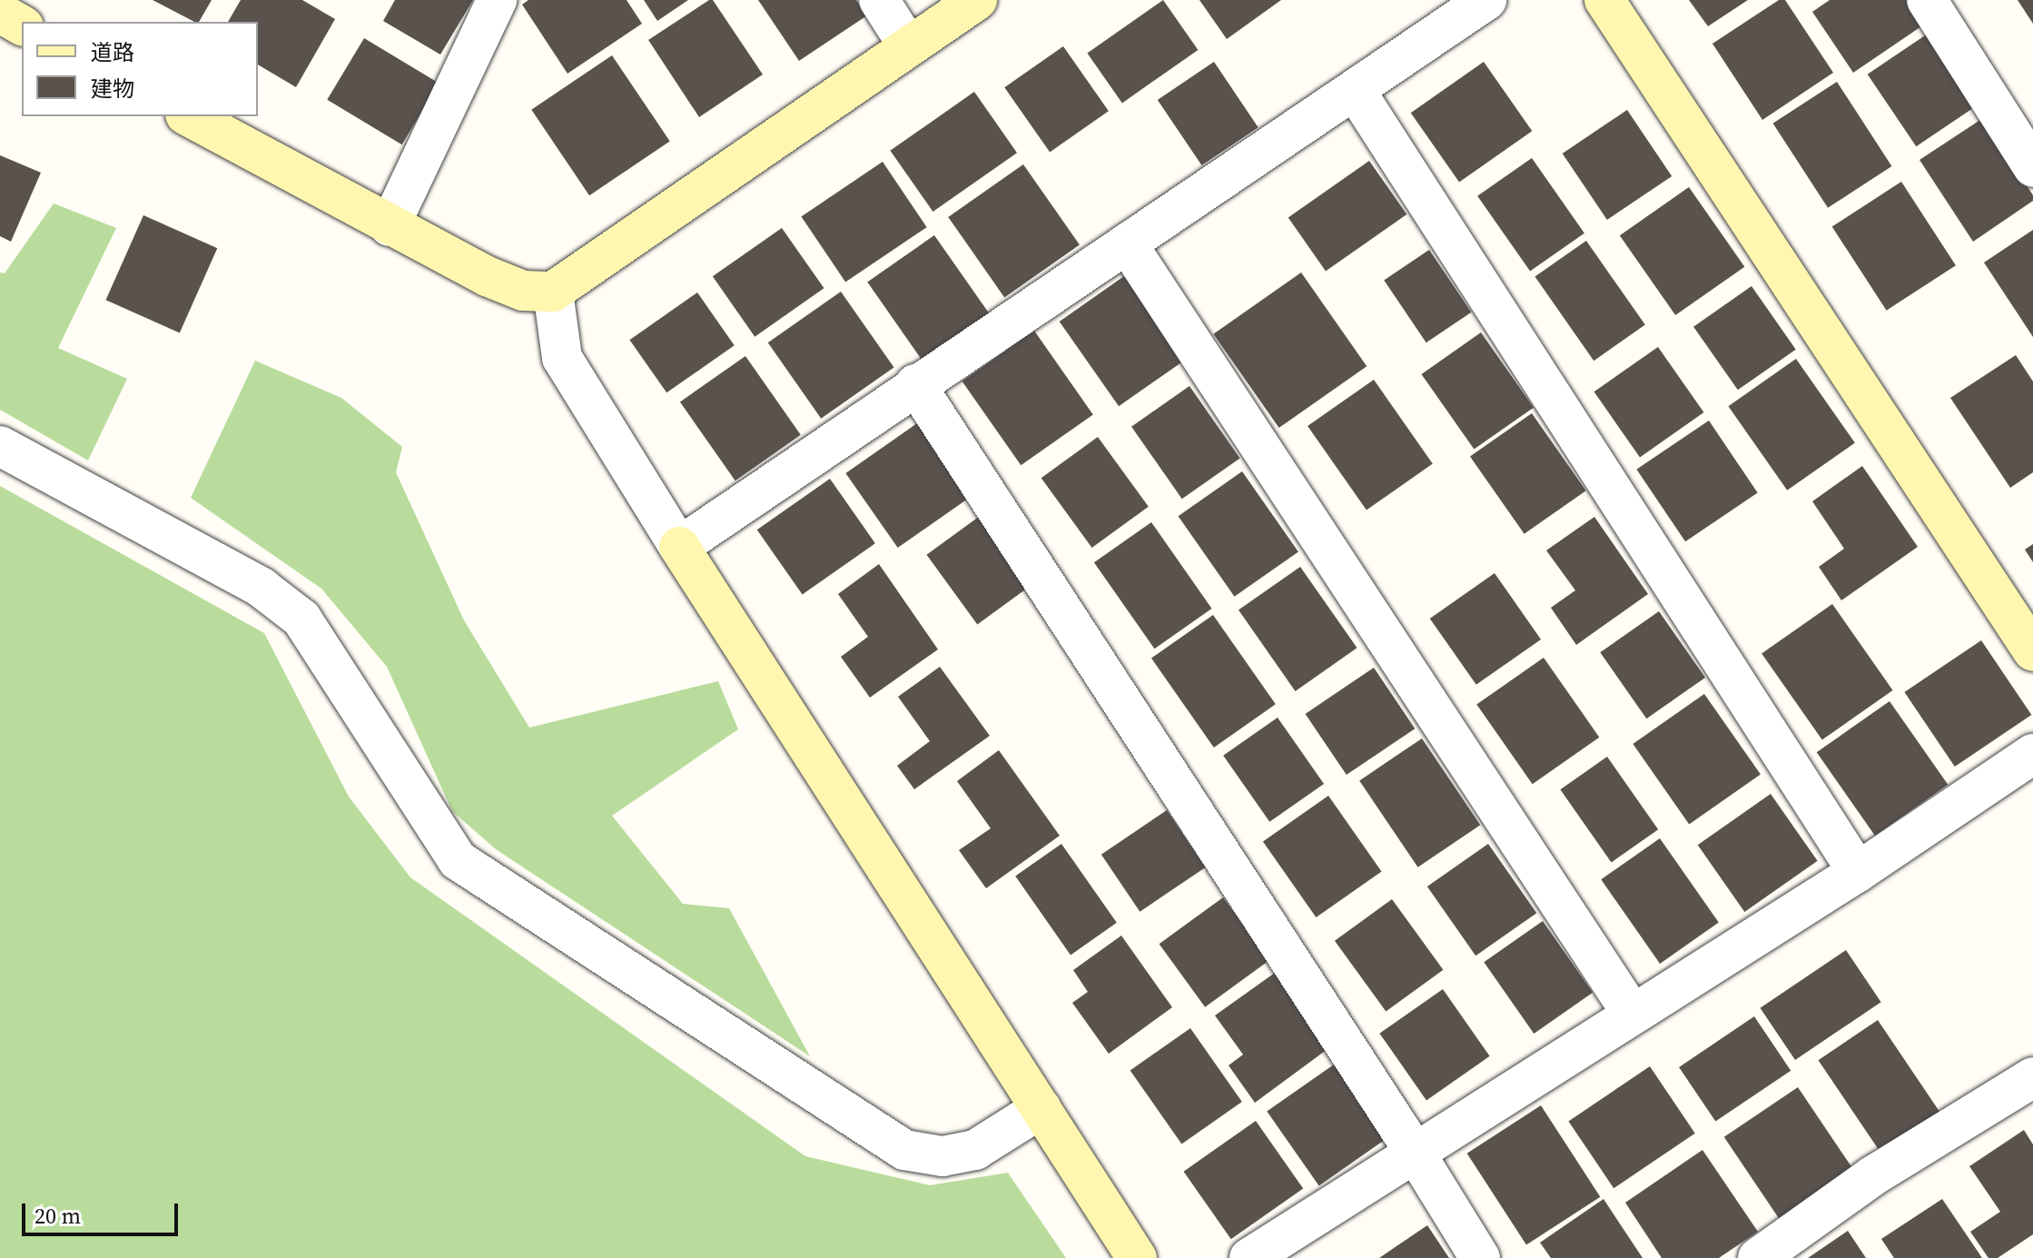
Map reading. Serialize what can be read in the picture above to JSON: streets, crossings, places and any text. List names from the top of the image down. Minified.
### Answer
{"legend":["道路","建物"],"scale_bar":"20 m"}
